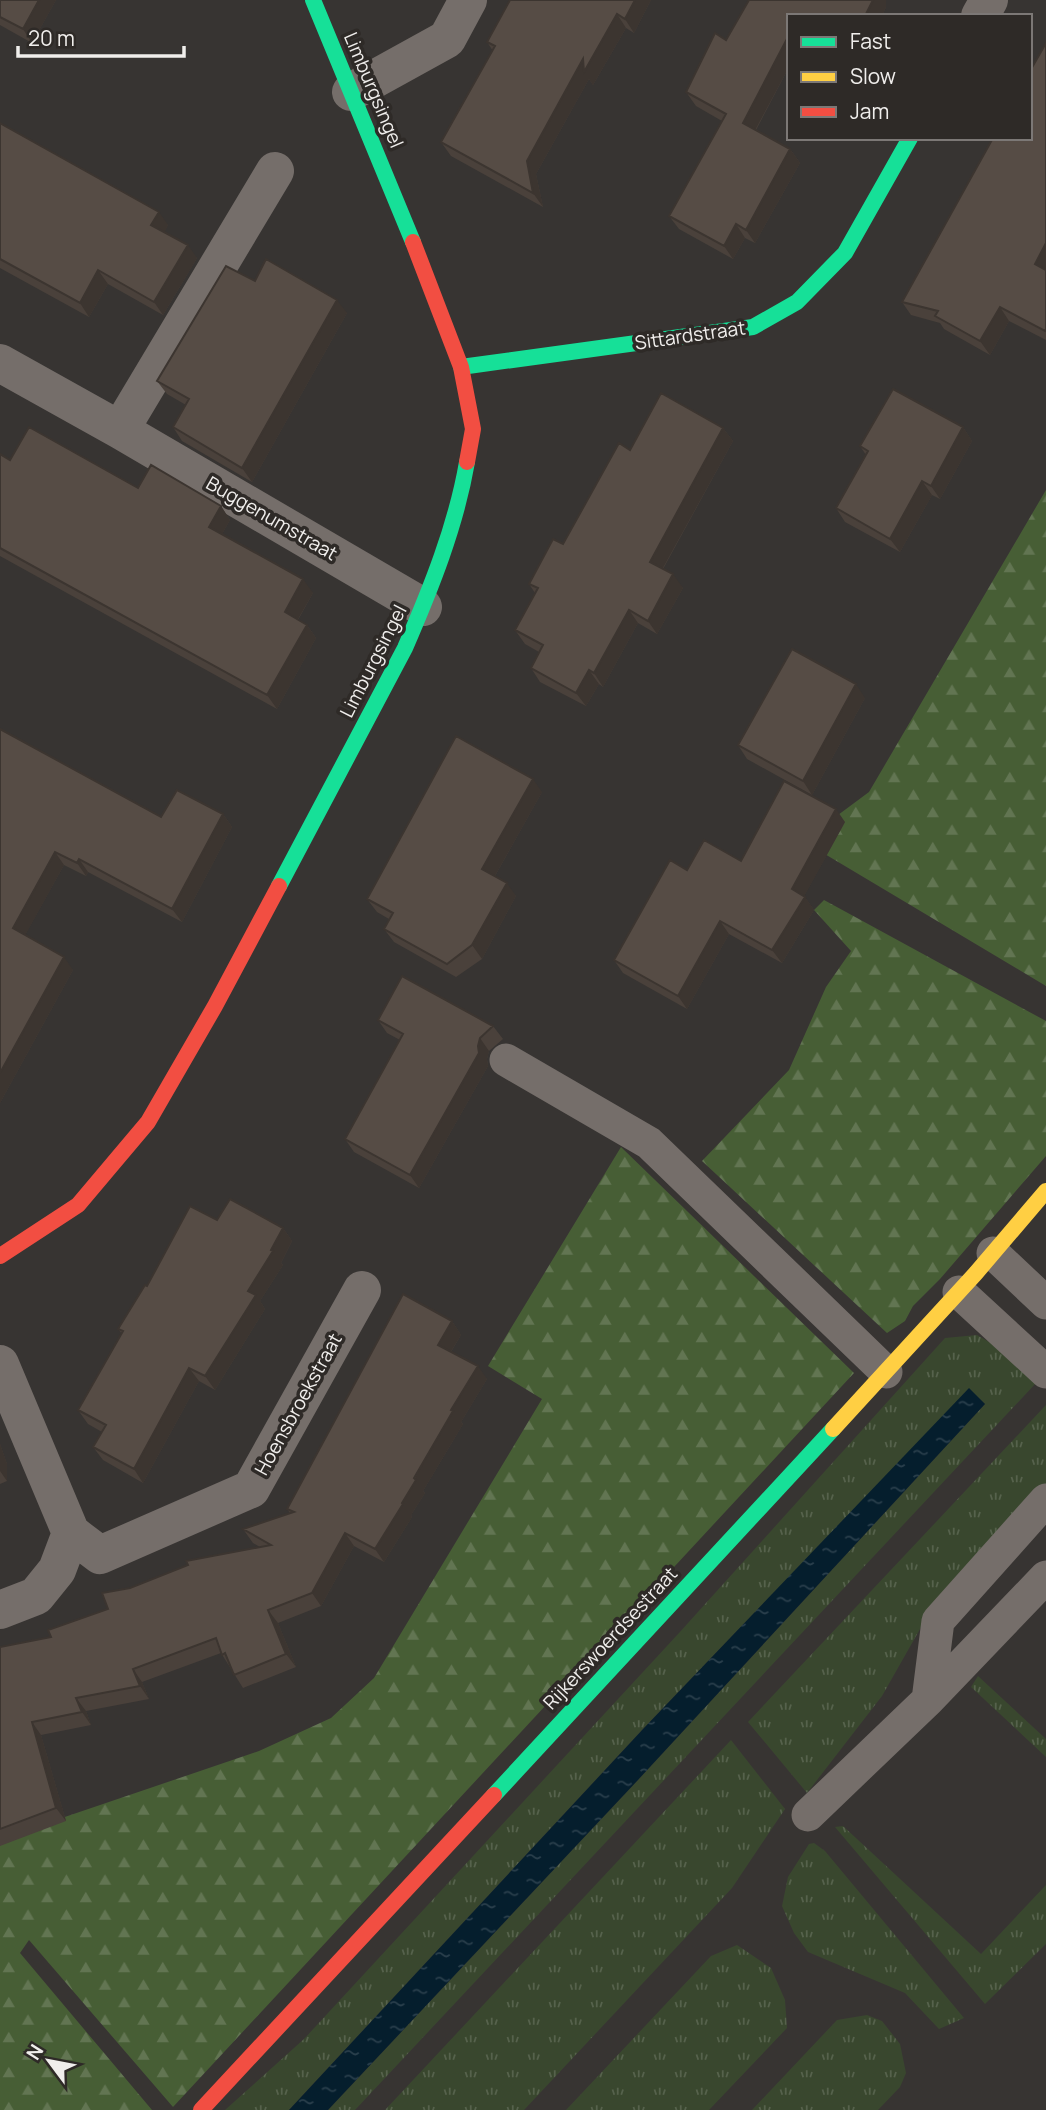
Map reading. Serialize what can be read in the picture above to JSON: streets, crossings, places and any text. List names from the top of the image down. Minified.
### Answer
{"streets":{"street":["Limburgsingel","Sittardstraat","Buggenumstraat","Hoensbroekstraat","Rijkerswoerdsestraat"]},"crossings":[["Limburgsingel","Sittardstraat"],["Limburgsingel","Buggenumstraat"]],"legend":["Fast","Slow","Jam"],"scale_bar":"20 m","north":"top left"}
